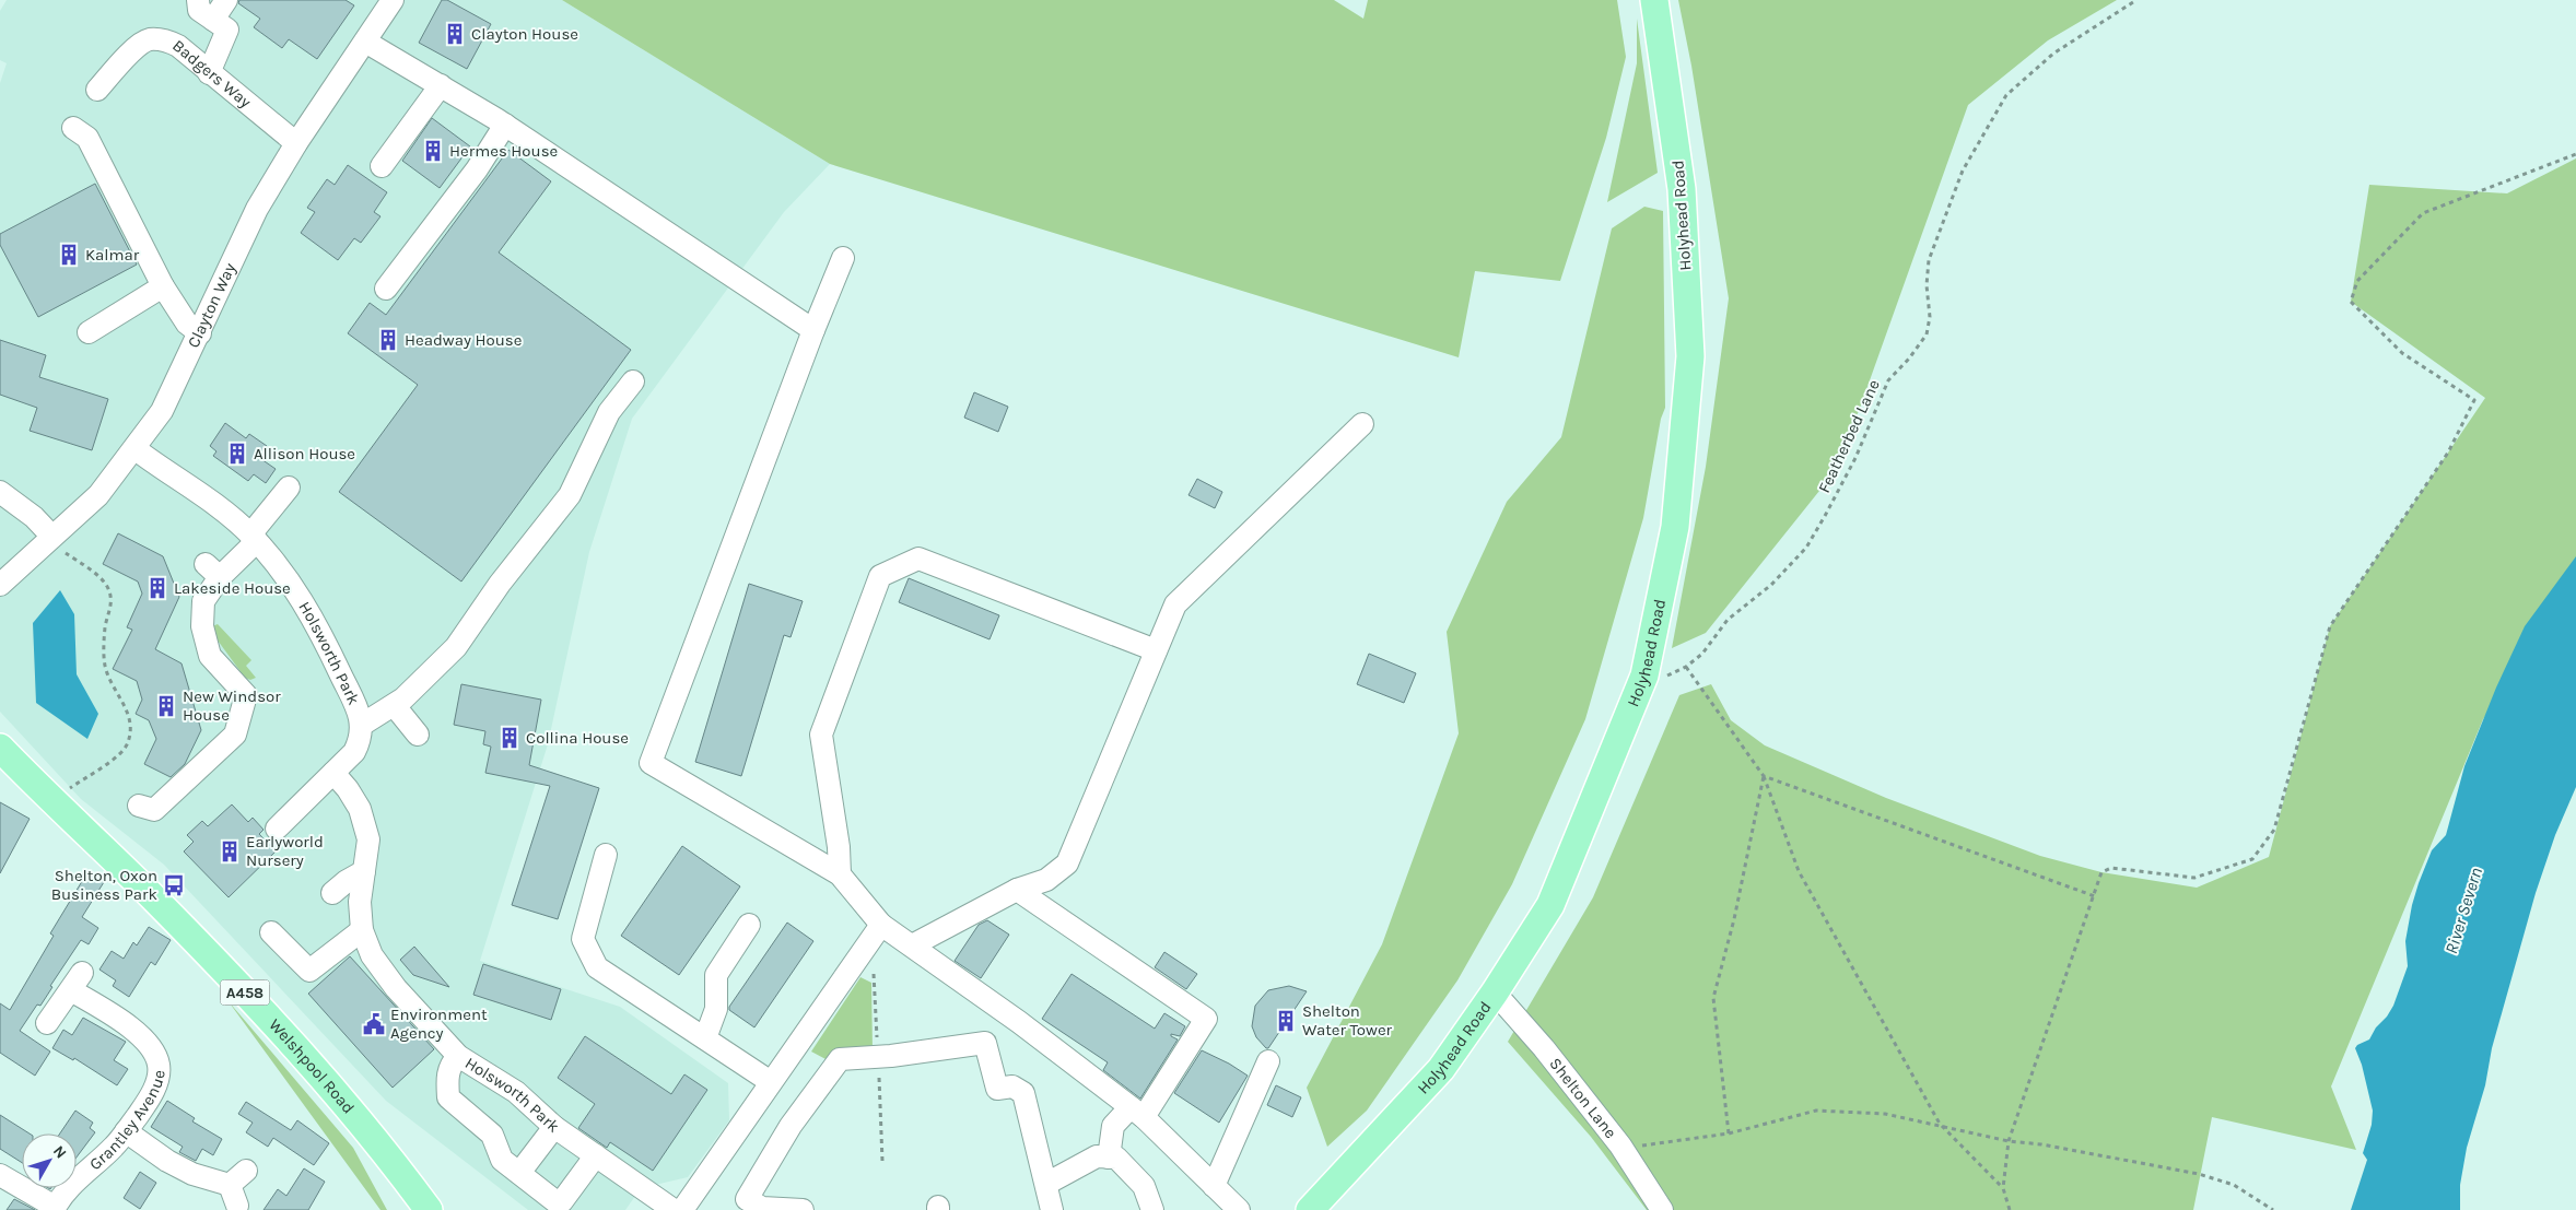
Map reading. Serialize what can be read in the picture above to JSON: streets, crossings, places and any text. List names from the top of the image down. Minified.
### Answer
{"streets":{"main road":["Holyhead Road","A458","Welshpool Road"],"street":["Badgers Way","Clayton Way","Holsworth Park","Shelton Lane","Grantley Avenue"],"path":["Featherbed Lane"]},"crossings":[["Badgers Way","Clayton Way"],["Holyhead Road","Shelton Lane"],["Clayton Way","Holsworth Park"]],"water":["River Severn"],"places":{"building":["Clayton House","Hermes House","Kalmar","Headway House","Allison House","Lakeside House","New Windsor House","Collina House","Earlyworld Nursery","Shelton Water Tower"],"bus stop":["Shelton, Oxon Business Park"],"public building":["Environment Agency"]},"north":"top right"}
